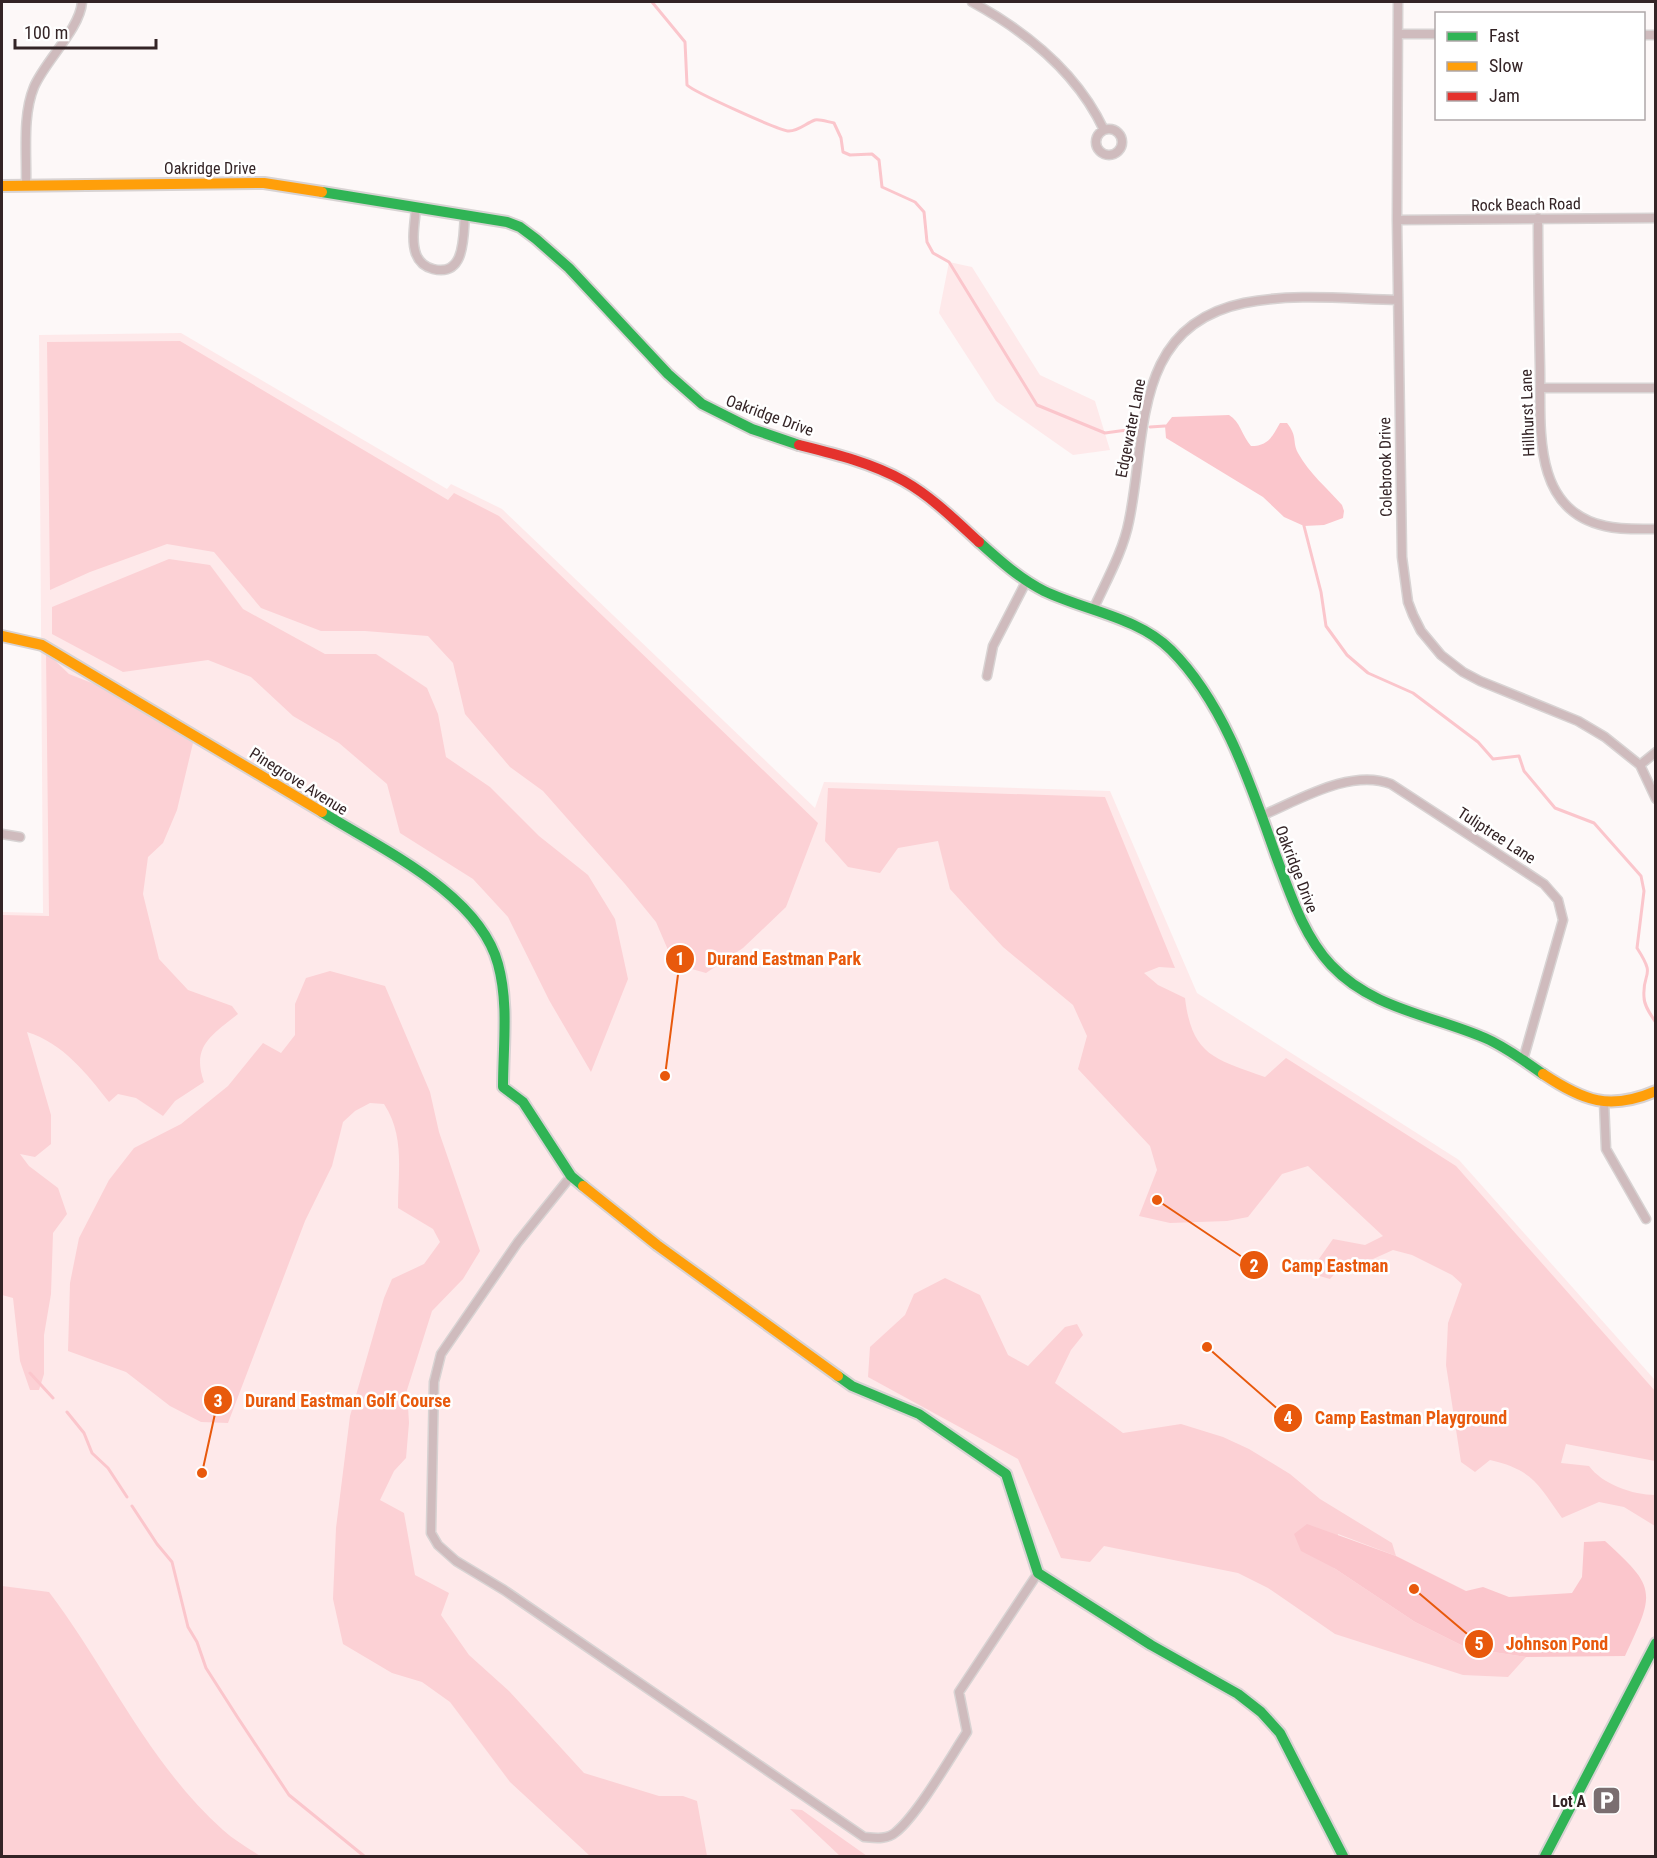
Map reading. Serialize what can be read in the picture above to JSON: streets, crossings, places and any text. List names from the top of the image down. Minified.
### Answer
{"streets":{"street":["Oakridge Drive","Rock Beach Road","Hillhurst Lane","Edgewater Lane","Colebrook Drive","Pinegrove Avenue","Tuliptree Lane"]},"crossings":[["Oakridge Drive","Edgewater Lane"],["Oakridge Drive","Tuliptree Lane"],["Rock Beach Road","Hillhurst Lane"],["Rock Beach Road","Colebrook Drive"],["Edgewater Lane","Colebrook Drive"]],"places":{"other":["Durand Eastman Park","Camp Eastman","Camp Eastman Playground","Durand Eastman Golf Course","Johnson Pond"],"parking":["Lot A"]},"legend":["Fast","Slow","Jam"],"scale_bar":"100 m"}
